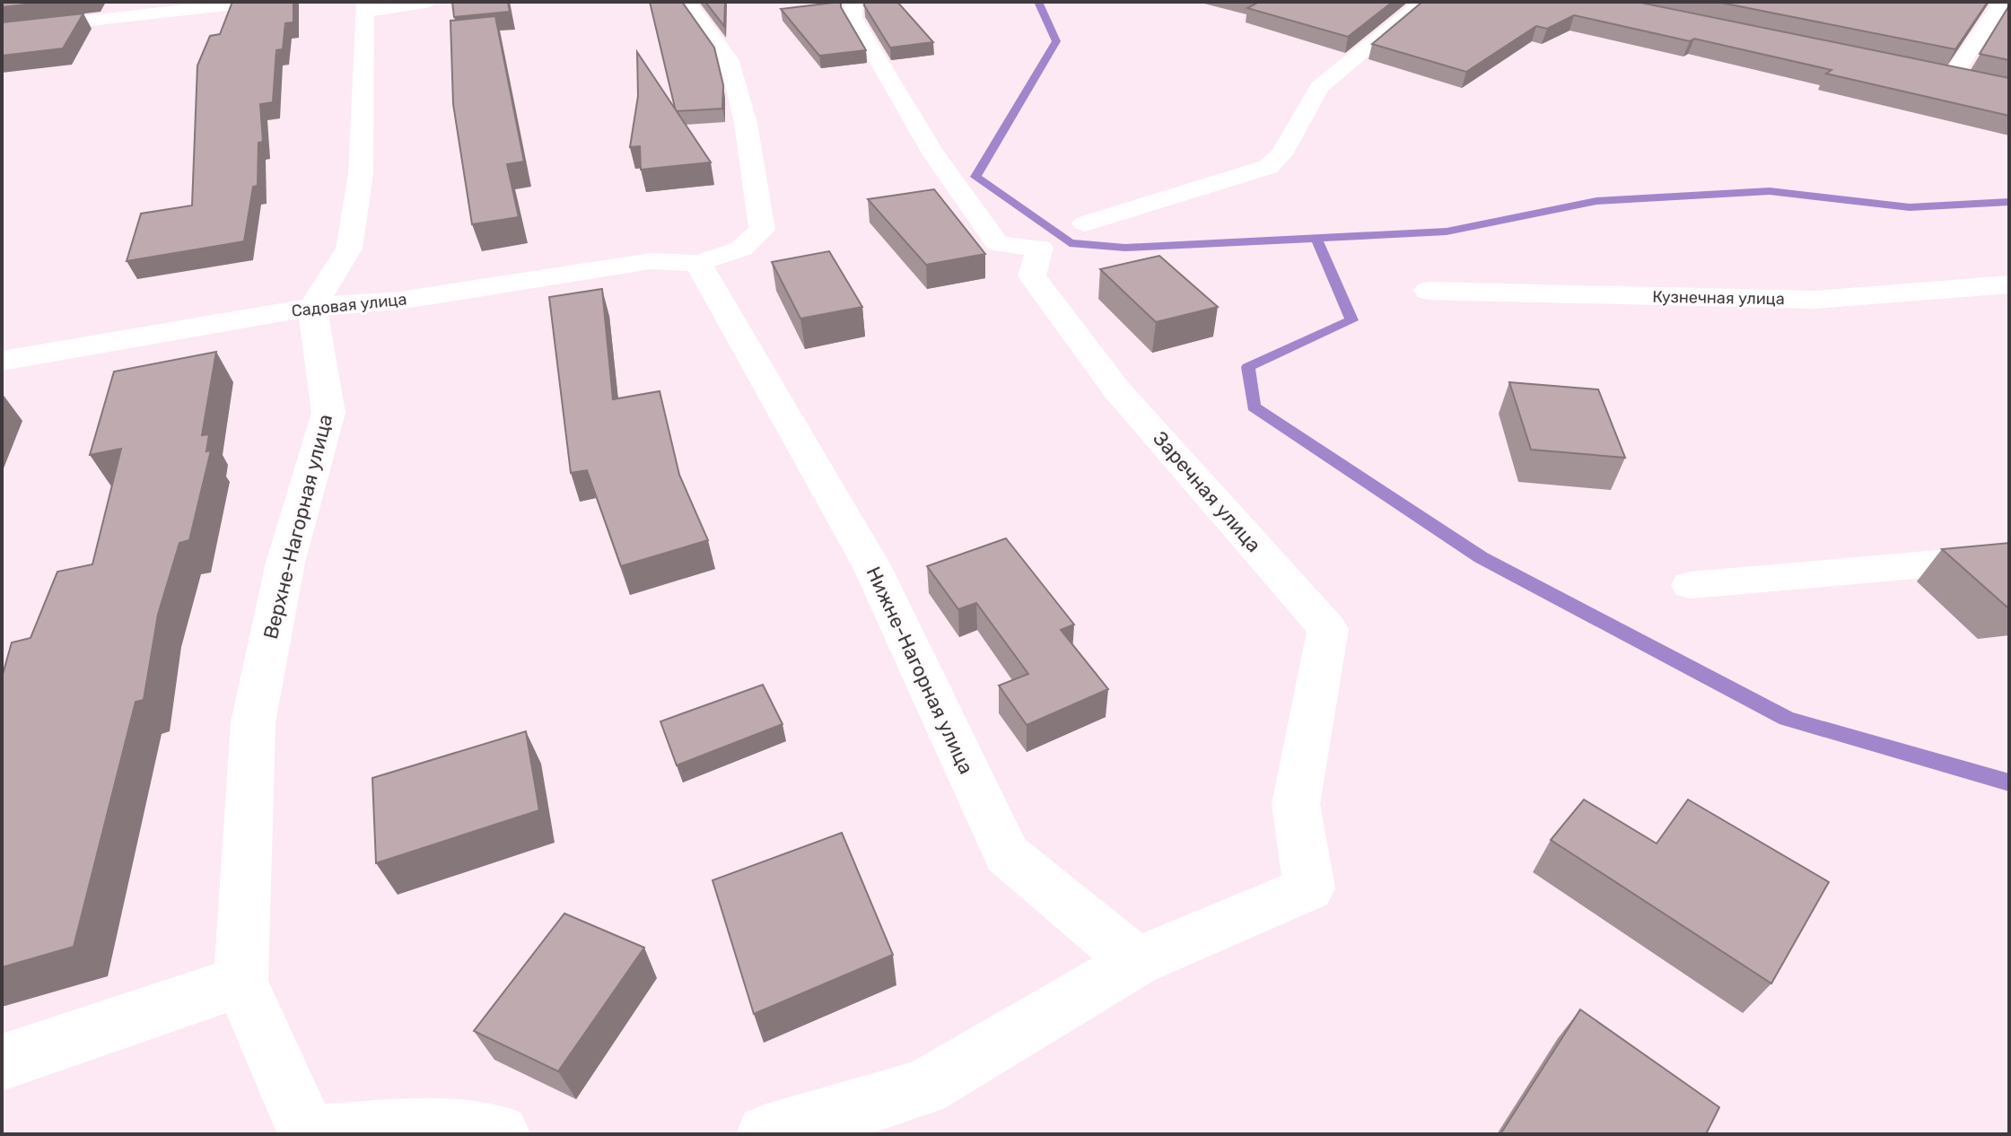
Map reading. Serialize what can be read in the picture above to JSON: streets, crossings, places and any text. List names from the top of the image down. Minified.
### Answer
{"streets":{"street":["Кузнечная улица","Садовая улица","Заречная улица","Верхне-Нагорная улица","Нижне-Нагорная улица"]},"crossings":[["Садовая улица","Верхне-Нагорная улица"],["Садовая улица","Нижне-Нагорная улица"],["Заречная улица","Нижне-Нагорная улица"]]}
